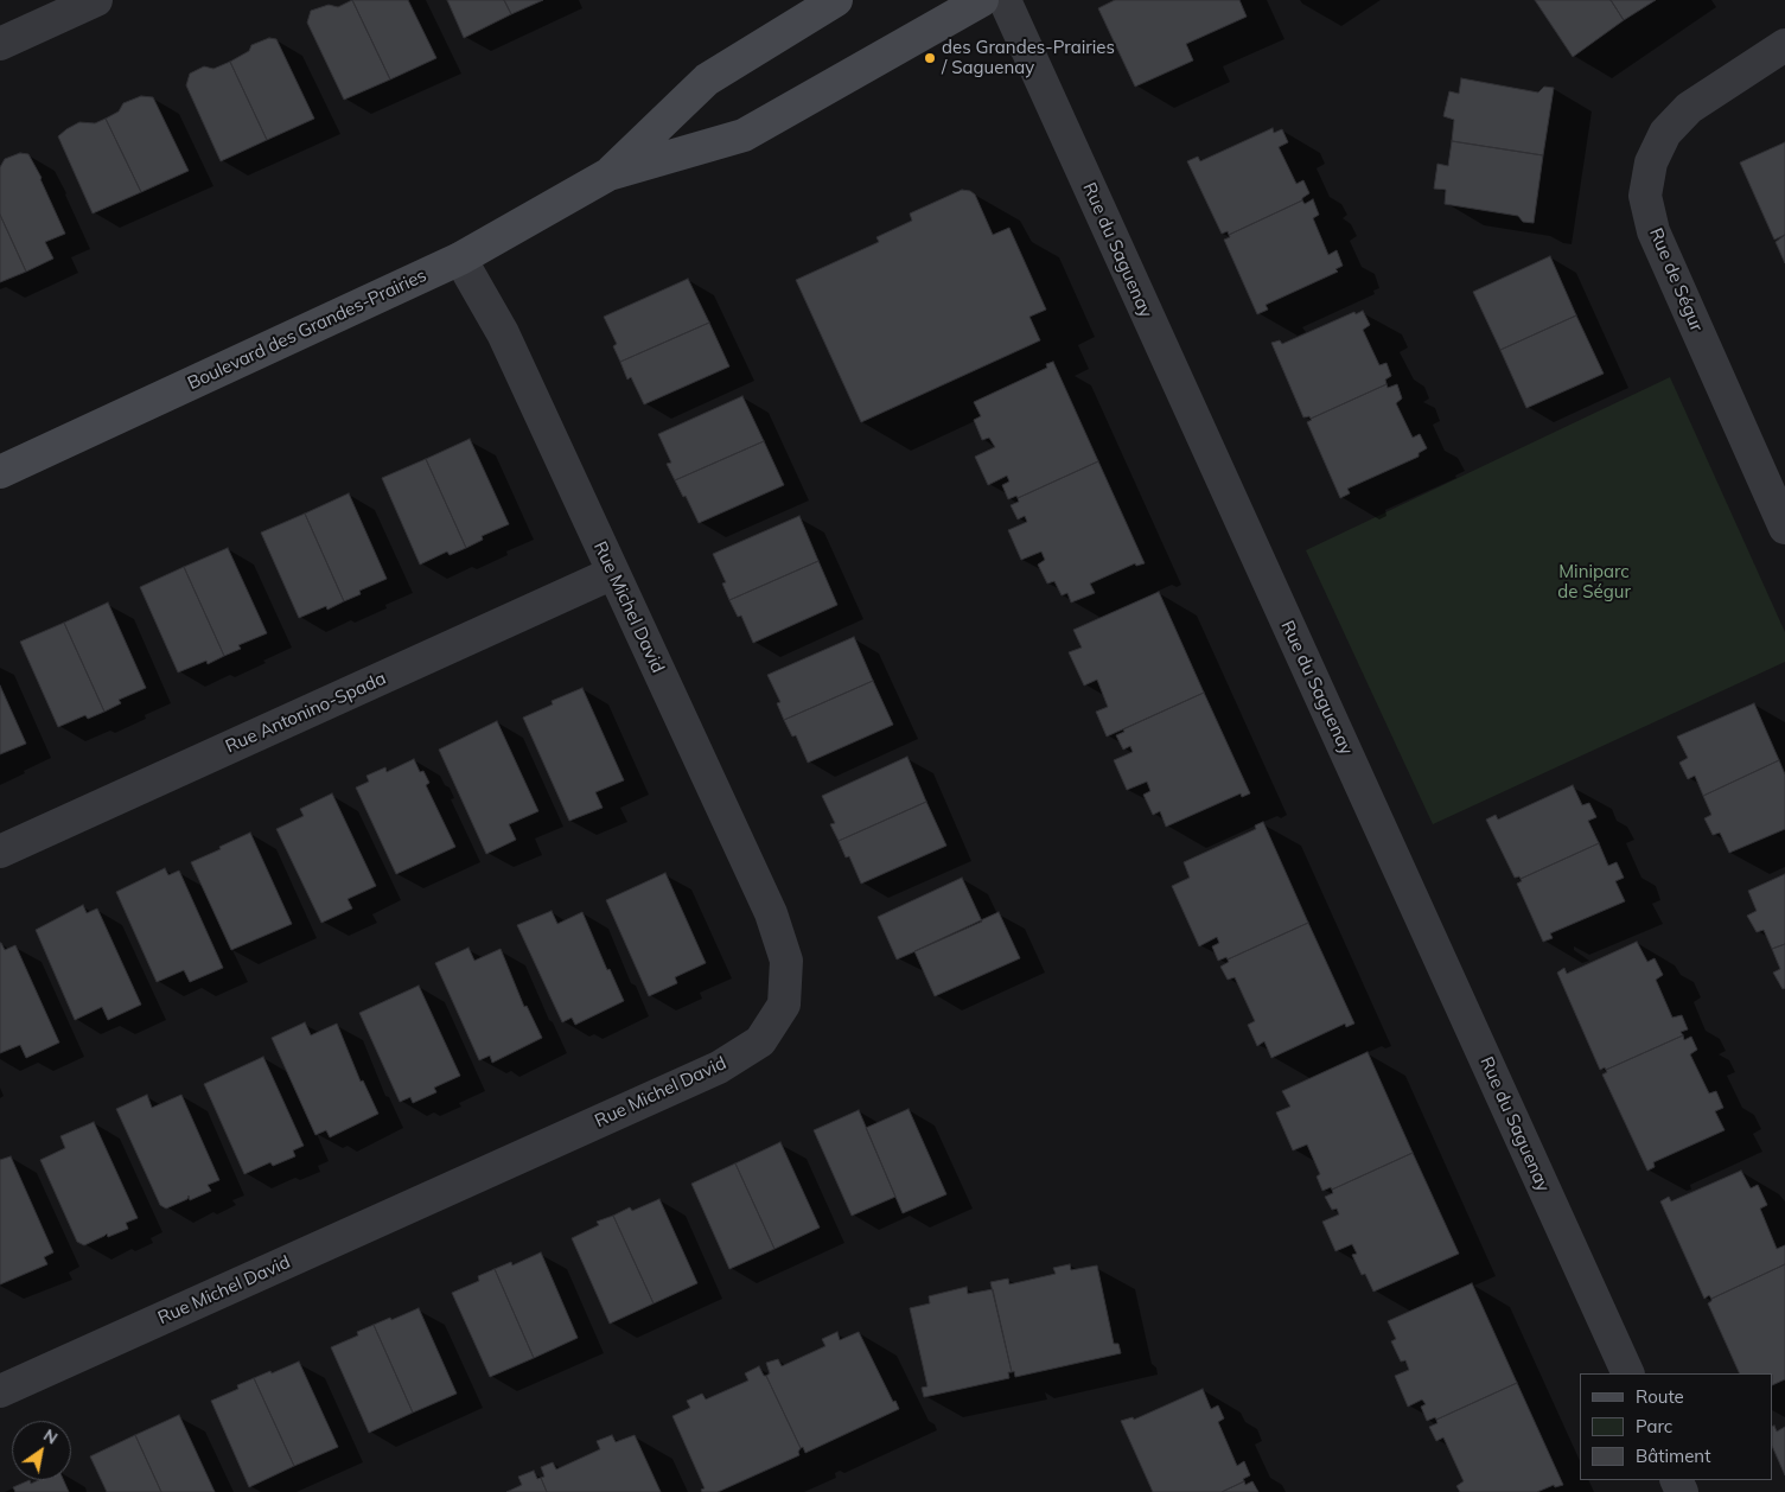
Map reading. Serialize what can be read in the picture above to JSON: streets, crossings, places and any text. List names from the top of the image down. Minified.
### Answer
{"streets":{"main road":["Boulevard des Grandes-Prairies"],"street":["Rue du Saguenay","Rue de Ségur","Rue Michel David","Rue Antonino-Spada"]},"crossings":[["Boulevard des Grandes-Prairies","Rue Michel David"],["Rue Michel David","Rue Antonino-Spada"]],"parks":["Miniparc de Ségur"],"places":["des Grandes-Prairies / Saguenay"],"legend":["Route","Parc","Bâtiment"],"north":"top right"}
